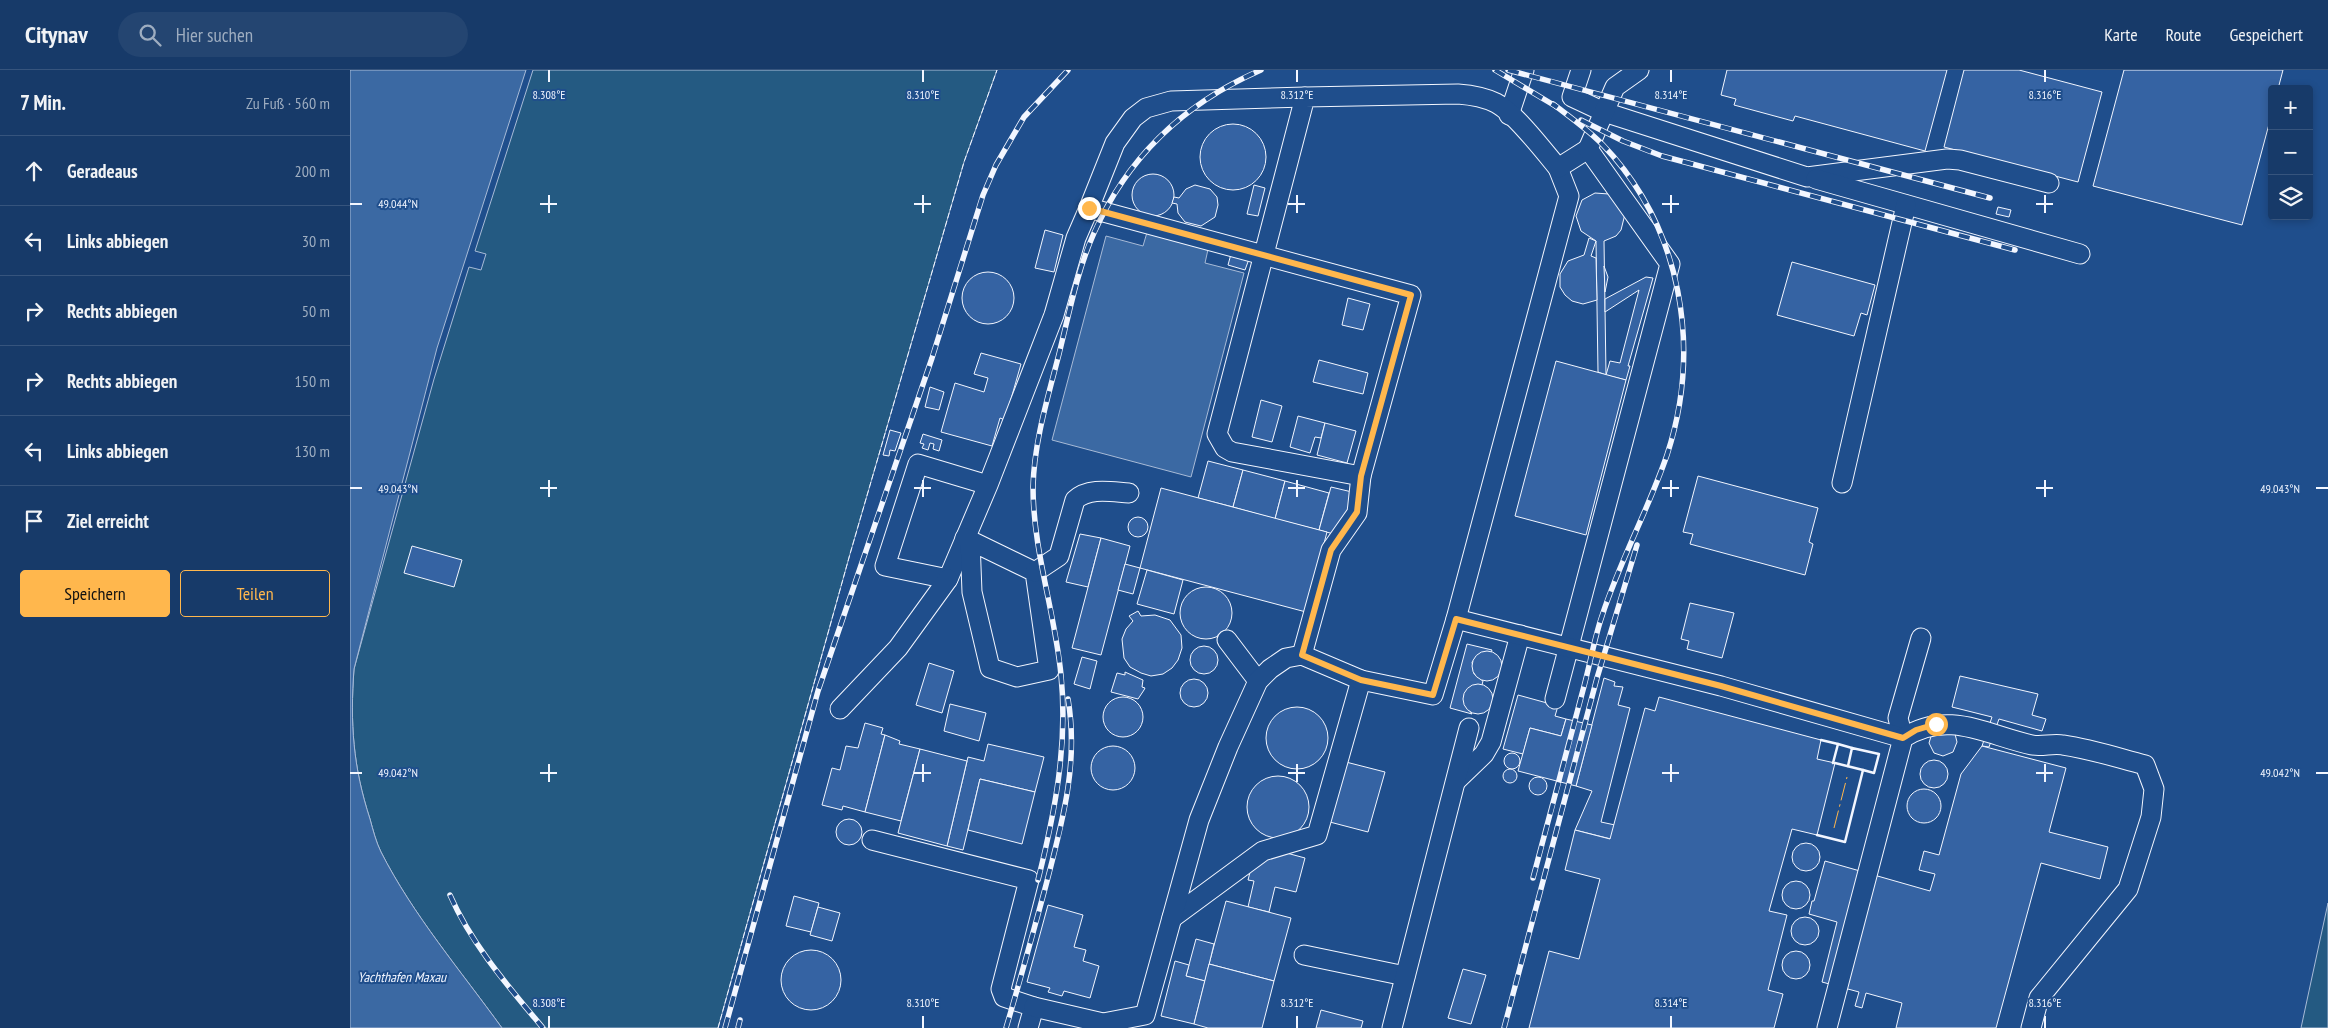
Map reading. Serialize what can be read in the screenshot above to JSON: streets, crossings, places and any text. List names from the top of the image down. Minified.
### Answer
{"water":["Yachthafen Maxau"],"page":{"header":"Citynav","search":"Hier suchen","nav":["Karte","Route","Gespeichert"],"heading":["7 Min.","Zu Fuß · 560 m"],"map_buttons":["+","−"],"list":[["Geradeaus","200 m"],["Links abbiegen","30 m"],["Rechts abbiegen","50 m"],["Rechts abbiegen","150 m"],["Links abbiegen","130 m"],"Ziel erreicht"],"buttons":["Speichern","Teilen"]},"coordinates":["8.308°E","8.310°E","8.312°E","8.314°E","8.316°E","49.044°N","49.043°N","49.042°N"]}
